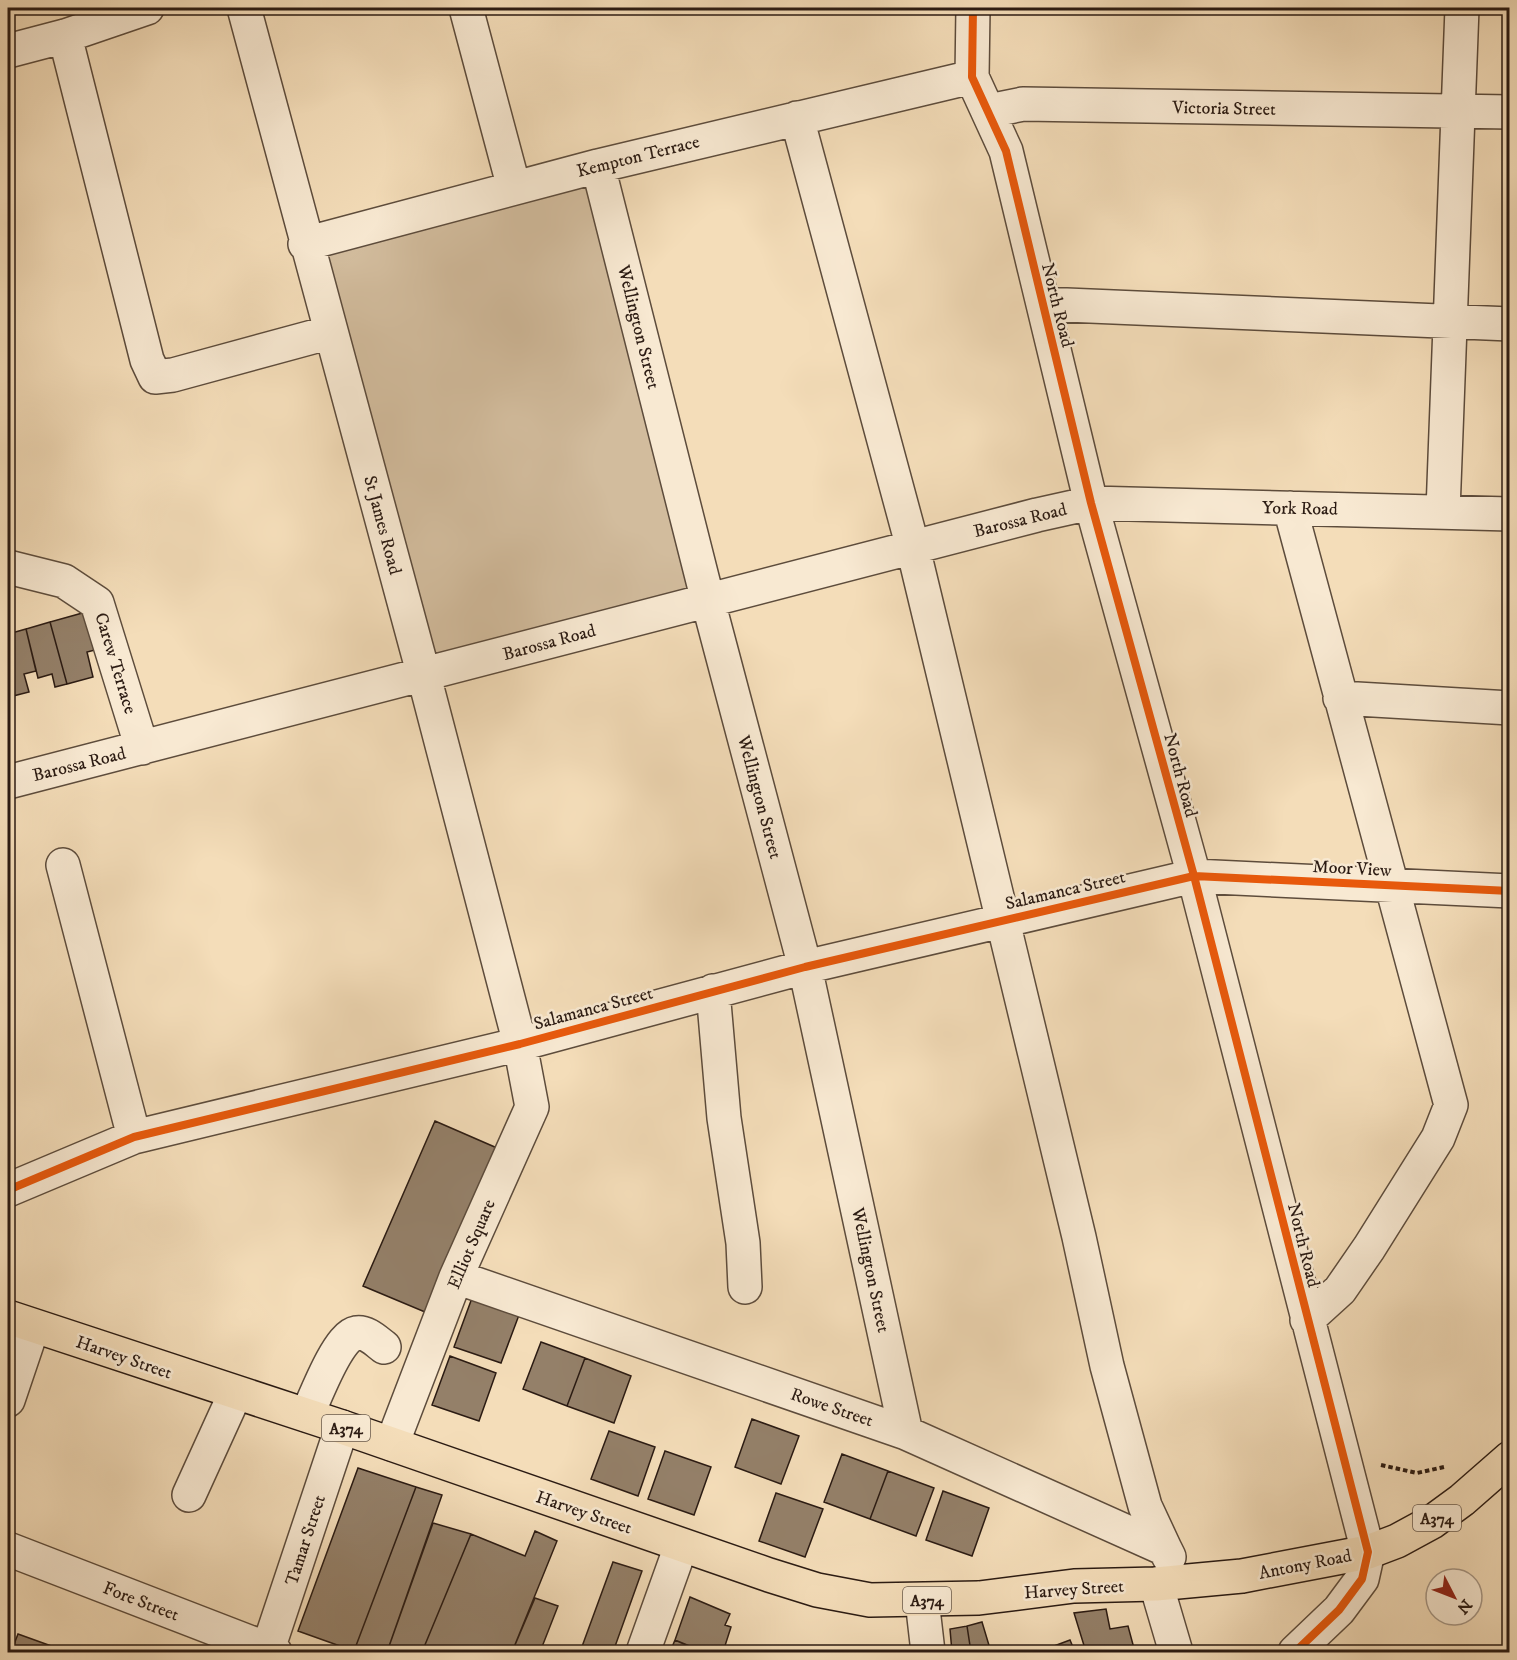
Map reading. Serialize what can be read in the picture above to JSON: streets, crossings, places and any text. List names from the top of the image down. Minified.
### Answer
{"streets":{"main road":["Harvey Street","A374","Antony Road"],"street":["Victoria Street","Kempton Terrace","North Road","Wellington Street","York Road","Barossa Road","St James Road","Carew Terrace","Moor View","Salamanca Street","Elliot Square","Rowe Street","Tamar Street","Fore Street"]},"crossings":[["Victoria Street","North Road"],["Kempton Terrace","North Road"],["Kempton Terrace","Wellington Street"],["Kempton Terrace","St James Road"],["North Road","York Road"],["North Road","Barossa Road"],["North Road","Moor View"],["North Road","Salamanca Street"],["North Road","Antony Road"],["Wellington Street","Barossa Road"],["Wellington Street","Salamanca Street"],["Wellington Street","Rowe Street"],["York Road","Barossa Road"],["Barossa Road","St James Road"],["Barossa Road","Carew Terrace"],["St James Road","Salamanca Street"],["St James Road","Elliot Square"],["Moor View","Salamanca Street"],["Salamanca Street","Elliot Square"],["Elliot Square","Harvey Street"],["Elliot Square","Rowe Street"],["Harvey Street","Tamar Street"],["Harvey Street","Antony Road"],["Tamar Street","Fore Street"]],"north":"bottom right"}
